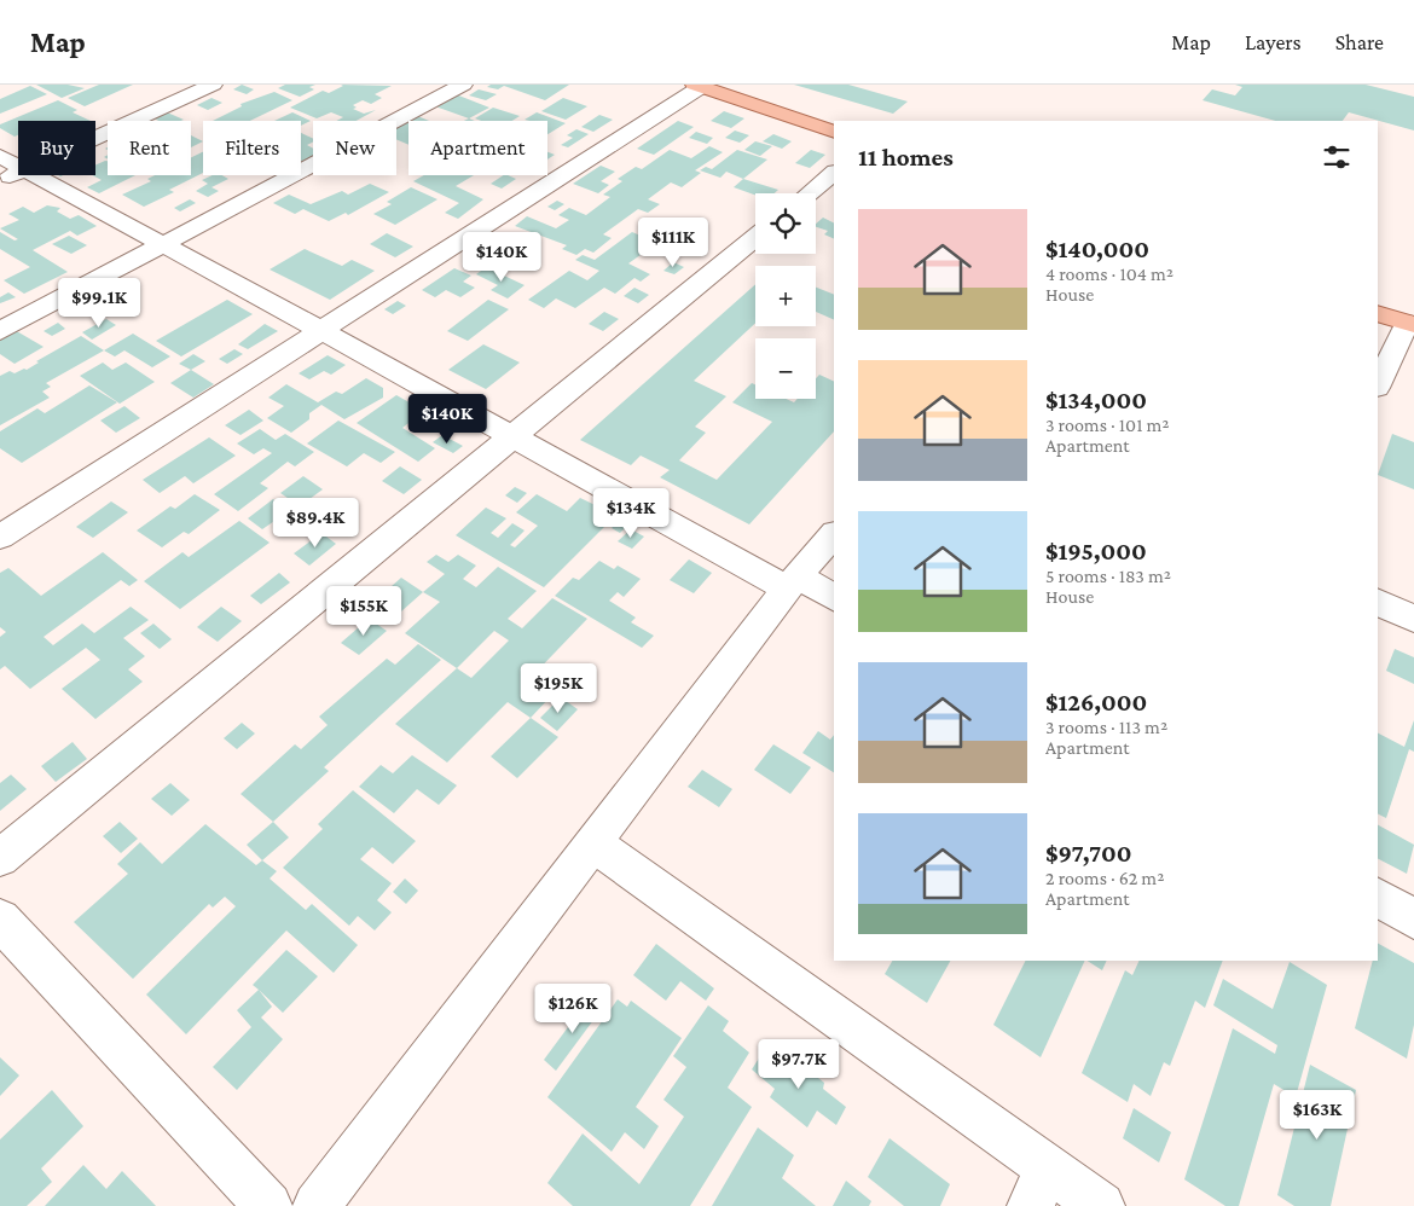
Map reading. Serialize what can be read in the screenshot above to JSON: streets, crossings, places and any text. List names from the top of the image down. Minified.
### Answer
{"page":{"header":"Map","nav":["Map","Layers","Share"],"chip":["Buy","Rent","Filters","New","Apartment"],"heading":"11 homes","map_buttons":["+","−"],"list":[{"name":"$140,000","note":"4 rooms · 104 m² · House"},{"name":"$134,000","note":"3 rooms · 101 m² · Apartment"},{"name":"$195,000","note":"5 rooms · 183 m² · House"},{"name":"$126,000","note":"3 rooms · 113 m² · Apartment"},{"name":"$97,700","note":"2 rooms · 62 m² · Apartment"}],"price":["$111K","$140K","$99.1K","$140K","$134K","$89.4K","$155K","$195K","$126K","$97.7K","$163K"]}}
